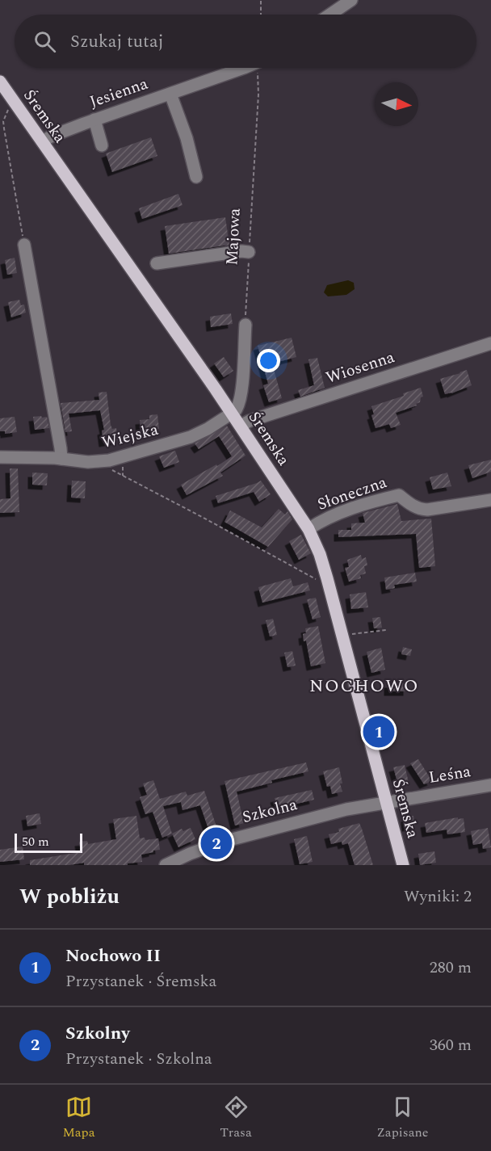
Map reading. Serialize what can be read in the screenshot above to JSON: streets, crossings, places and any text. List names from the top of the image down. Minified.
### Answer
{"streets":{"main road":["Śremska"],"street":["Jesienna","Wiosenna","Wiejska","Słoneczna","Leśna","Szkolna"],"path":["Majowa"]},"crossings":[["Jesienna","Śremska"],["Śremska","Wiosenna"],["Śremska","Wiejska"],["Śremska","Słoneczna"],["Śremska","Leśna"],["Śremska","Szkolna"],["Leśna","Szkolna"]],"districts":["NOCHOWO"],"scale_bar":"50 m","north":"right","page":{"search":"Szukaj tutaj","pins":["1","2"],"scale":"50 m","heading":["W pobliżu","Wyniki: 2"],"list":[{"mark":"1","name":"Nochowo II","note":"Przystanek · Śremska","value":"280 m"},{"mark":"2","name":"Szkolny","note":"Przystanek · Szkolna","value":"360 m"}],"nav":["Mapa","Trasa","Zapisane"]}}
